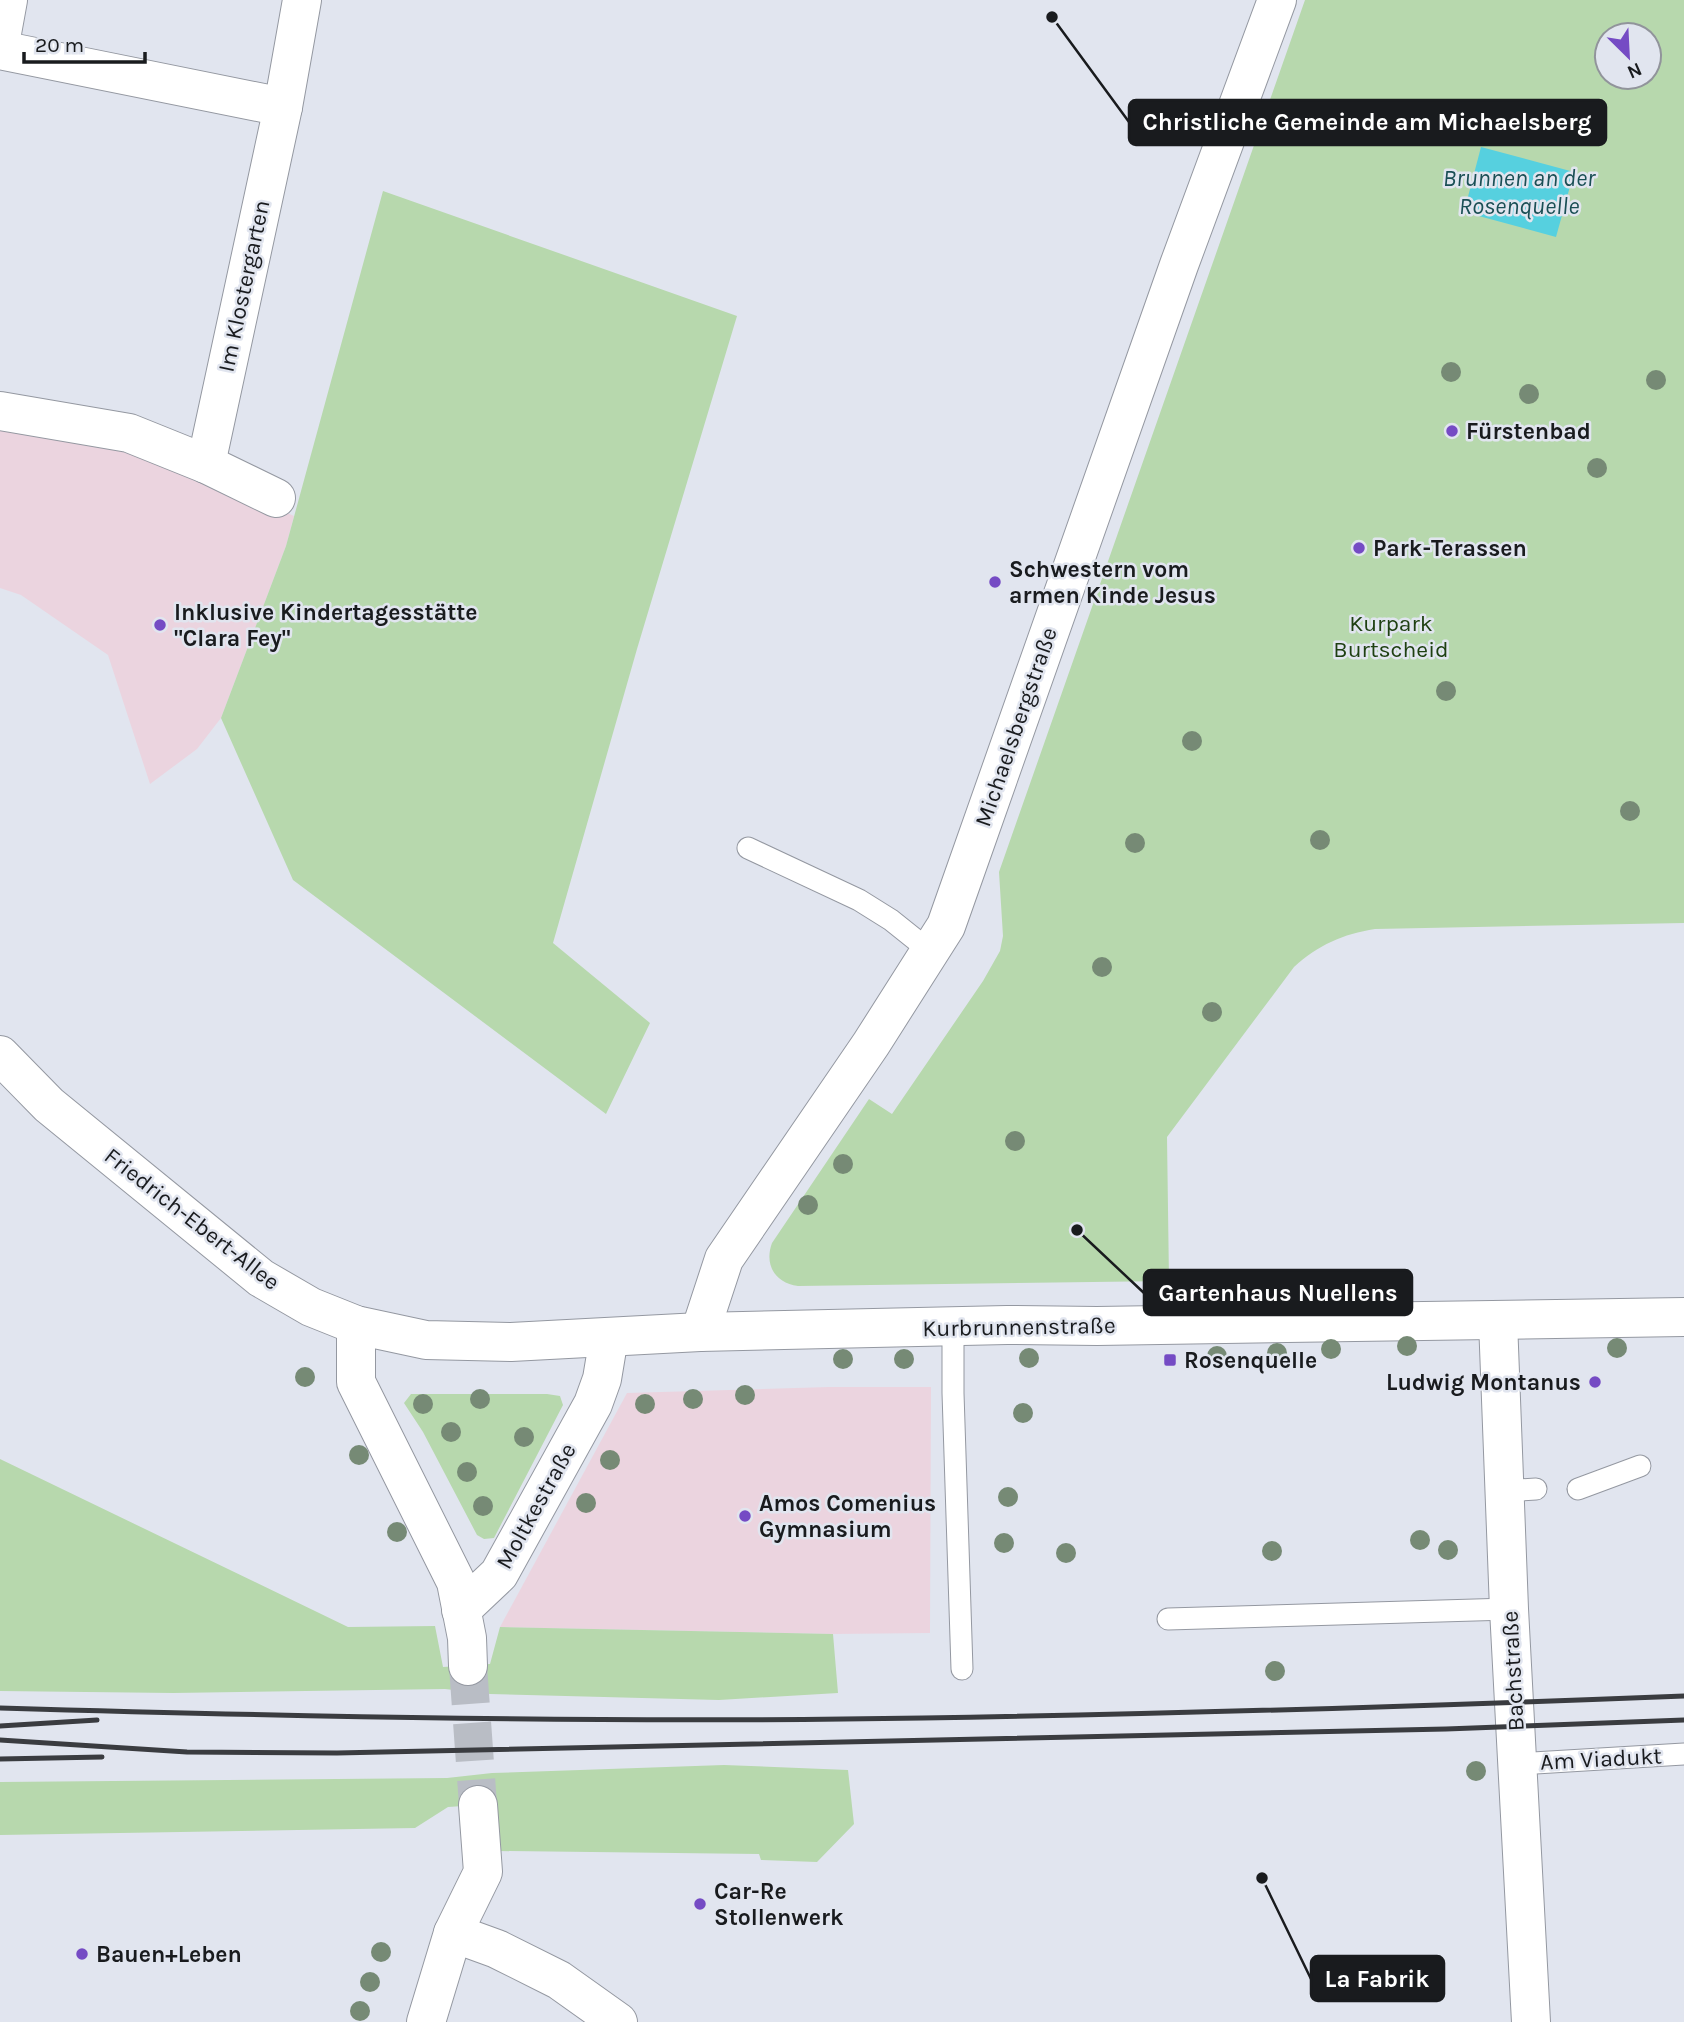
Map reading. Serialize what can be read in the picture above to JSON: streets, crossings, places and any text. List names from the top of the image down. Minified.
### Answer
{"streets":{"street":["Im Klostergarten","Michaelsbergstraße","Friedrich-Ebert-Allee","Kurbrunnenstraße","Moltkestraße","Bachstraße"],"lane":["Am Viadukt"]},"crossings":[["Michaelsbergstraße","Kurbrunnenstraße"],["Friedrich-Ebert-Allee","Kurbrunnenstraße"],["Kurbrunnenstraße","Moltkestraße"],["Kurbrunnenstraße","Bachstraße"],["Bachstraße","Am Viadukt"]],"water":["Brunnen an der Rosenquelle"],"parks":["Kurpark Burtscheid"],"places":{"other":["Christliche Gemeinde am Michaelsberg","Fürstenbad","Park-Terassen","Schwestern vom armen Kinde Jesus","Inklusive Kindertagesstätte \"Clara Fey\"","Gartenhaus Nuellens","Ludwig Montanus","Amos Comenius Gymnasium","La Fabrik","Car-Re Stollenwerk","Bauen+Leben"],"transit":["Rosenquelle"]},"scale_bar":"20 m","north":"bottom right"}
